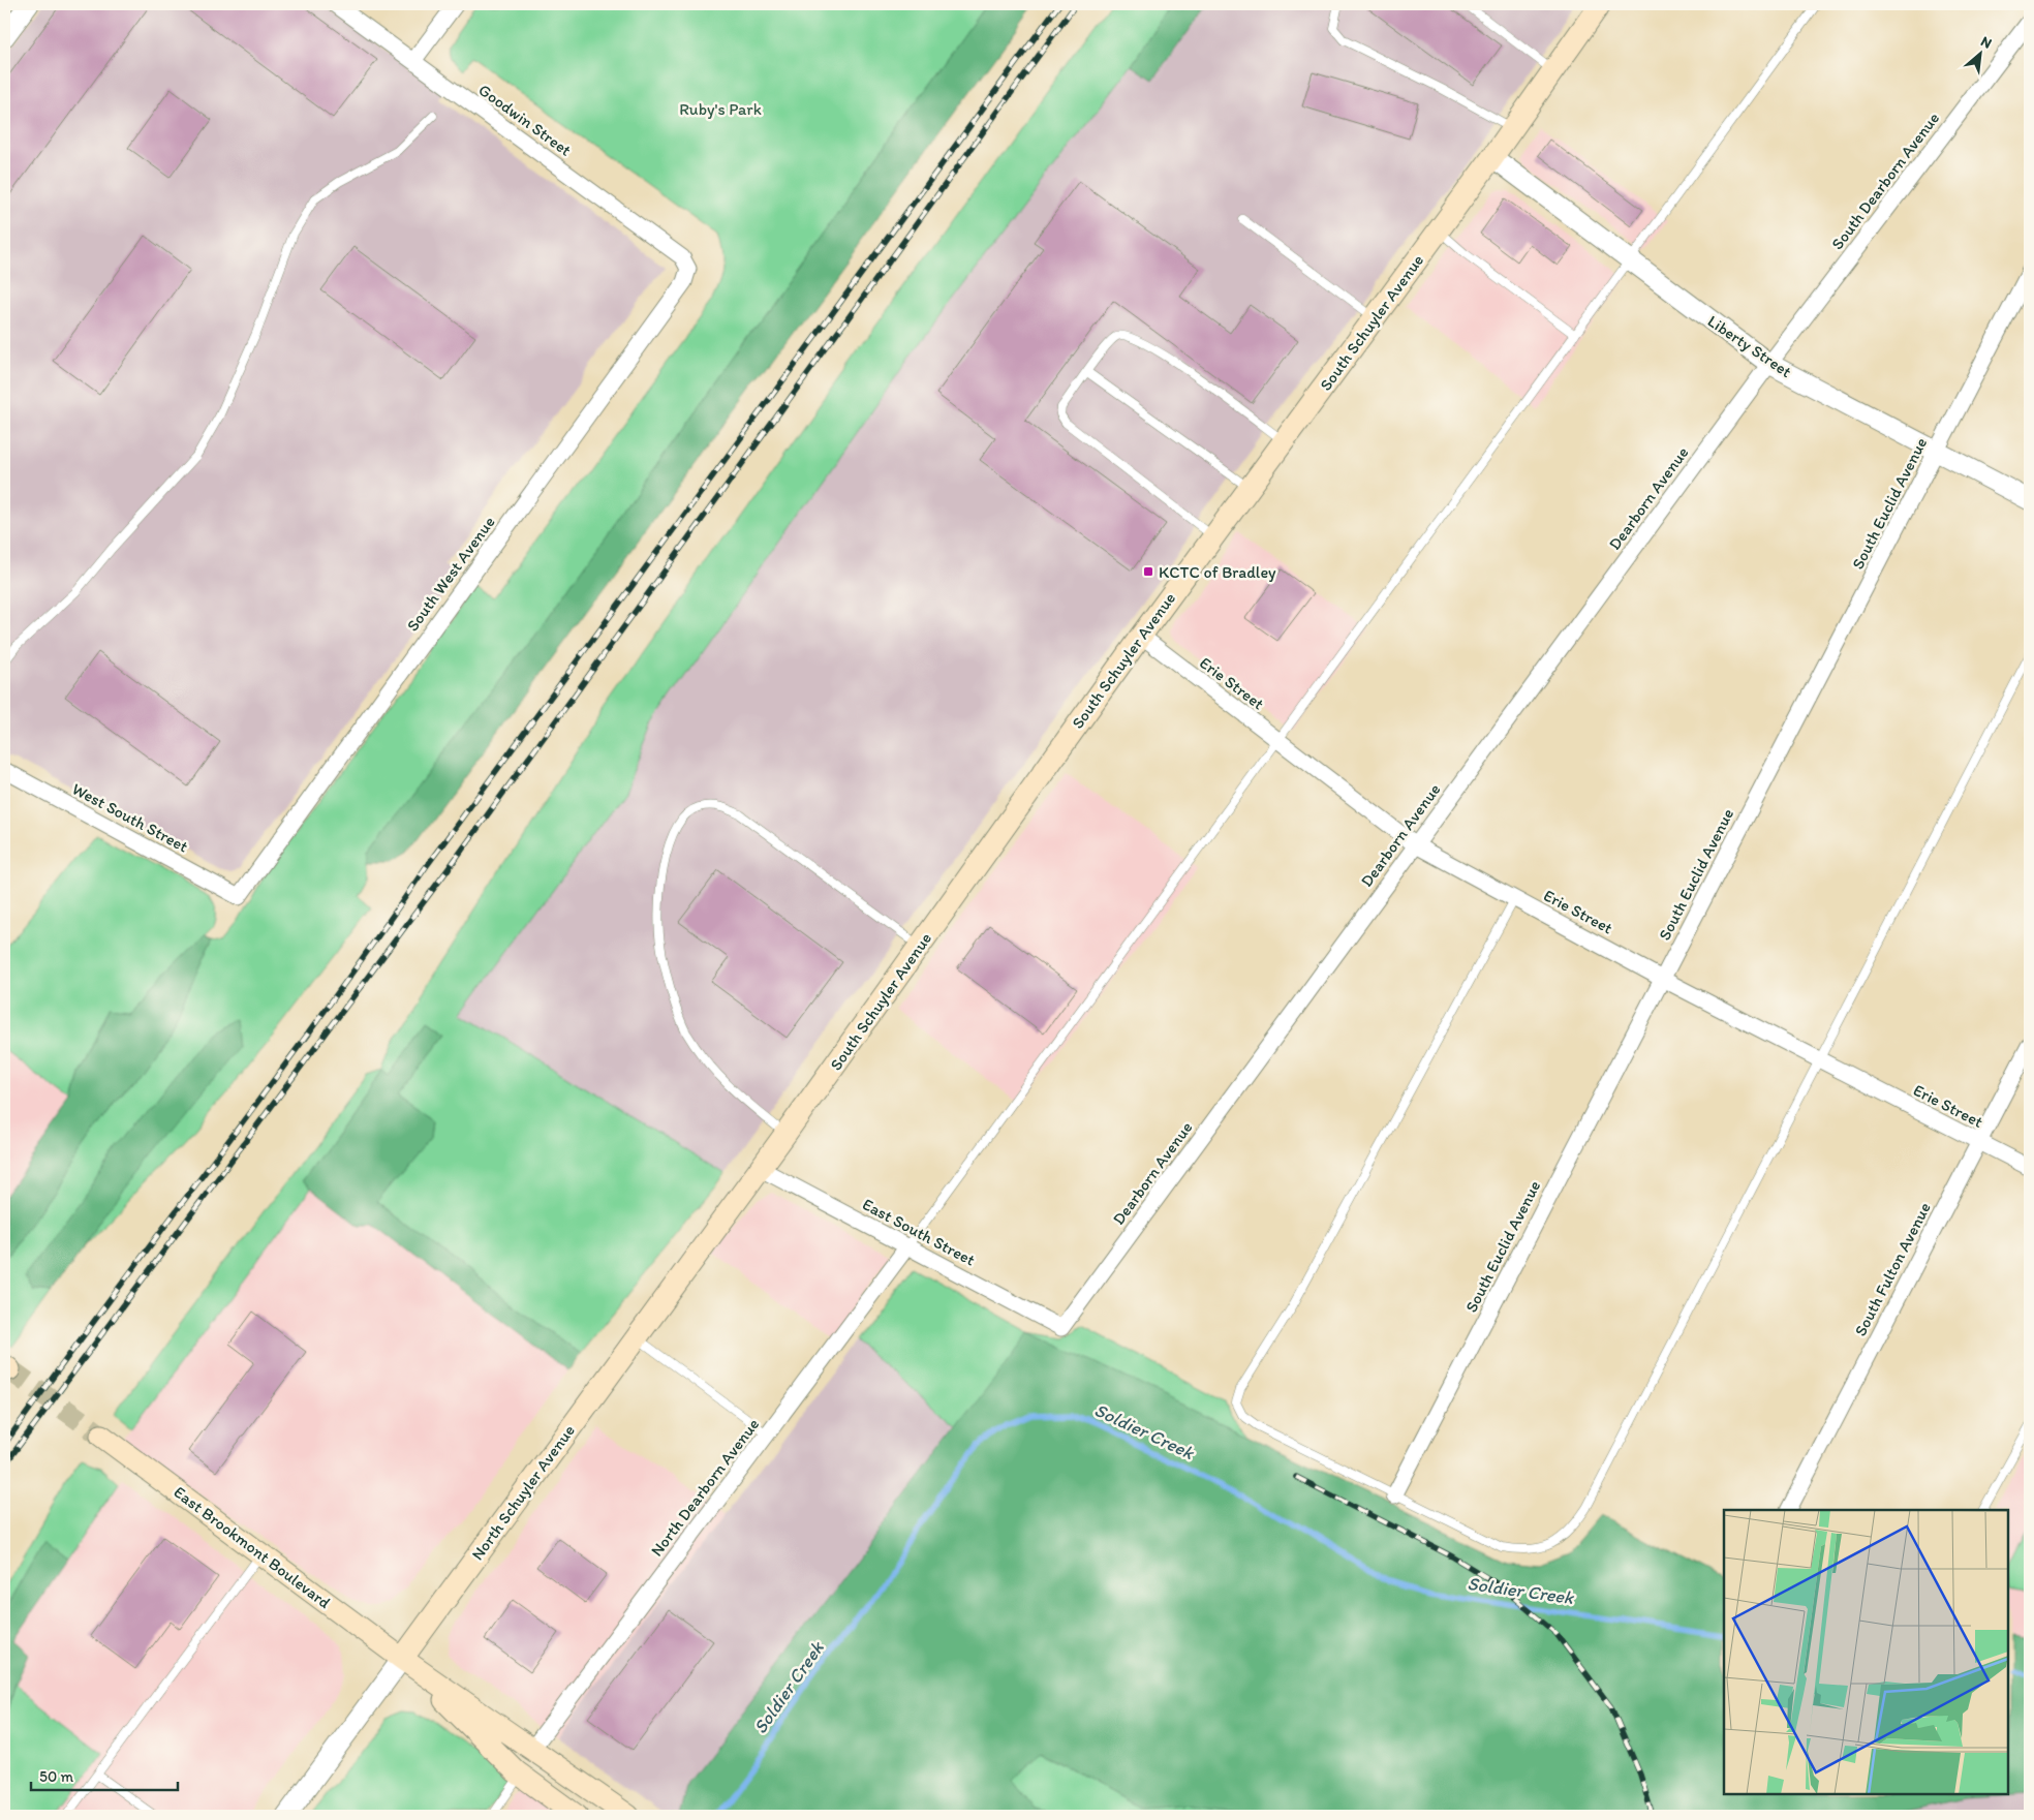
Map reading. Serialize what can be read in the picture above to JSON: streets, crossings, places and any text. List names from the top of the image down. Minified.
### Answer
{"streets":{"main road":["South Schuyler Avenue","North Schuyler Avenue","East Brookmont Boulevard"],"street":["Goodwin Street","South Dearborn Avenue","Liberty Street","Dearborn Avenue","South Euclid Avenue","South West Avenue","Erie Street","West South Street","East South Street","South Fulton Avenue","North Dearborn Avenue"]},"crossings":[["Goodwin Street","South West Avenue"],["South Dearborn Avenue","Liberty Street"],["South Dearborn Avenue","Dearborn Avenue"],["South Schuyler Avenue","Liberty Street"],["South Schuyler Avenue","Erie Street"],["South Schuyler Avenue","East South Street"],["South Schuyler Avenue","North Schuyler Avenue"],["Liberty Street","Dearborn Avenue"],["Liberty Street","South Euclid Avenue"],["Dearborn Avenue","Erie Street"],["Dearborn Avenue","East South Street"],["South Euclid Avenue","Erie Street"],["South West Avenue","West South Street"],["Erie Street","South Fulton Avenue"],["East South Street","North Dearborn Avenue"],["East South Street","North Schuyler Avenue"],["North Dearborn Avenue","East Brookmont Boulevard"],["North Schuyler Avenue","East Brookmont Boulevard"]],"water":["Soldier Creek"],"parks":["Ruby's Park"],"places":{"transit":["KCTC of Bradley"]},"scale_bar":"50 m","north":"top right"}
